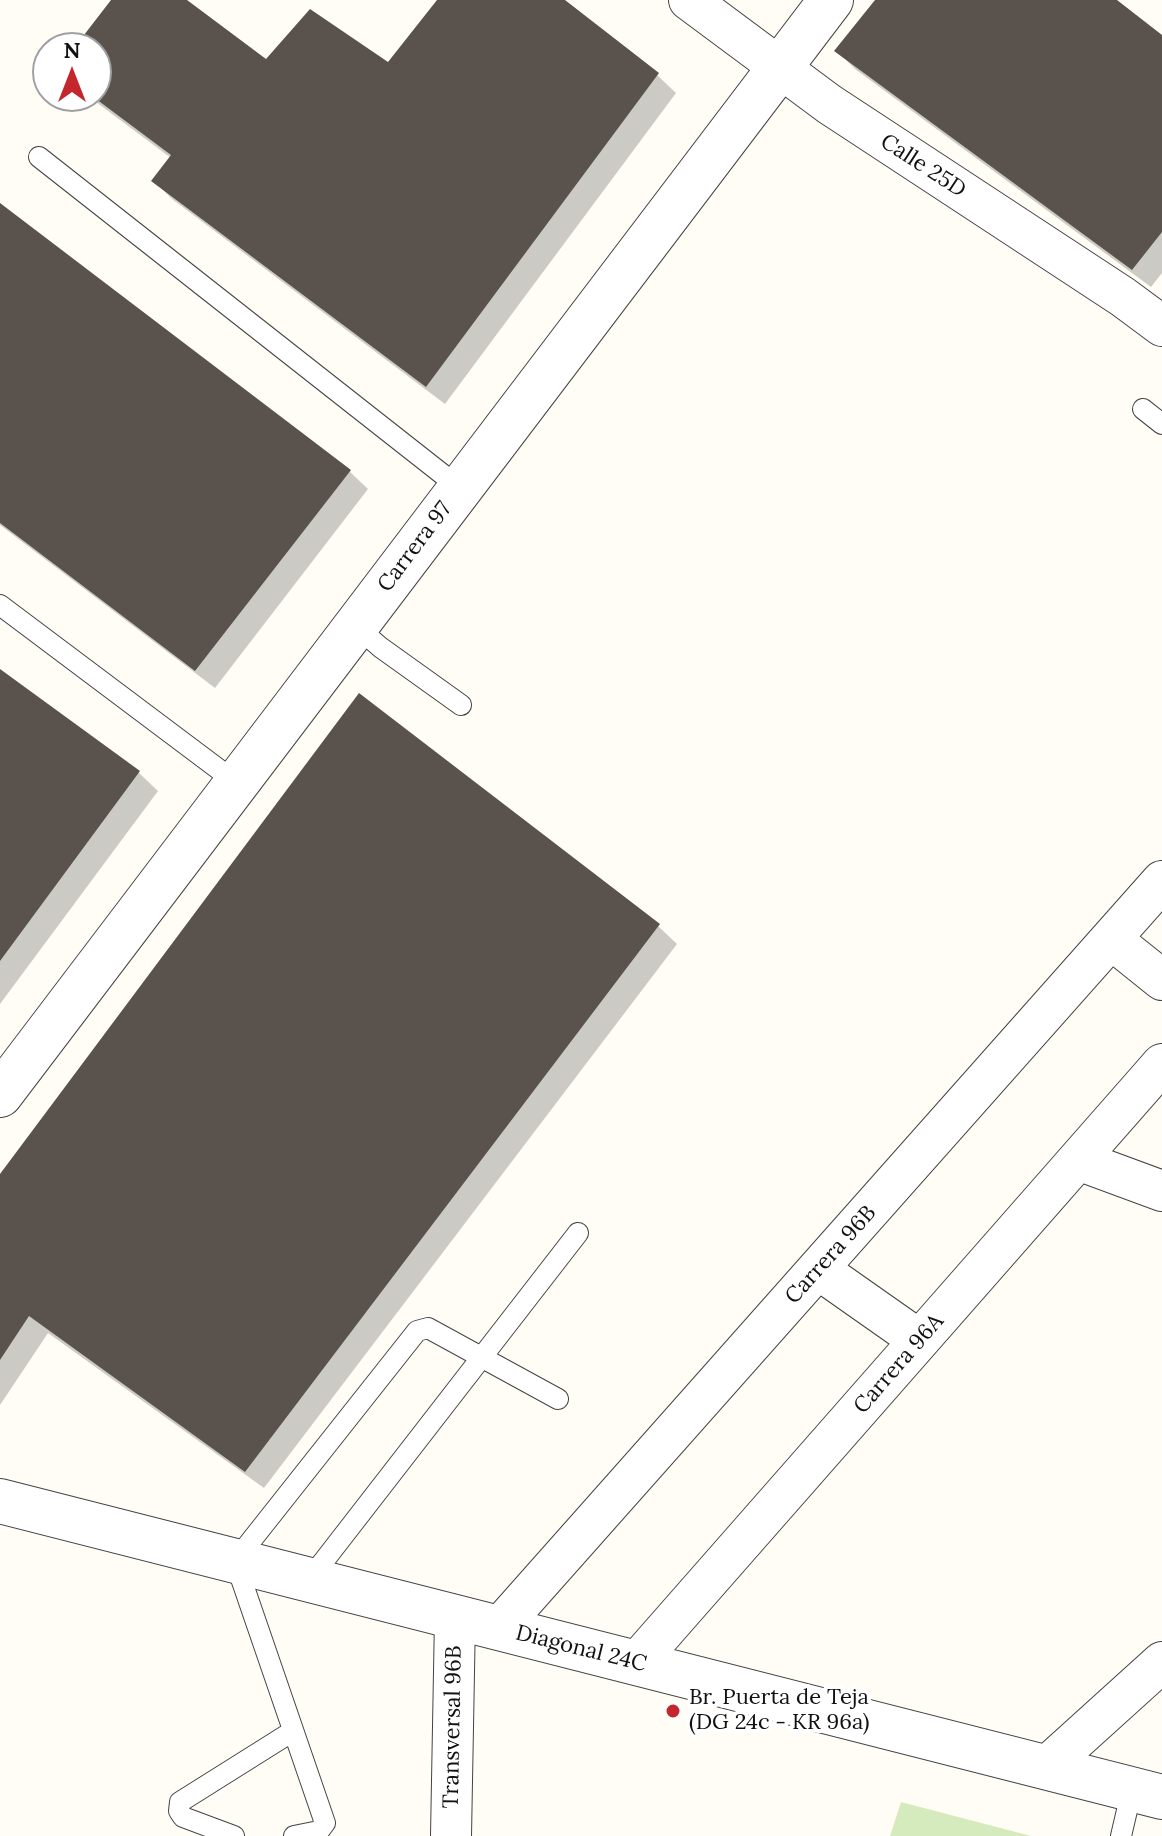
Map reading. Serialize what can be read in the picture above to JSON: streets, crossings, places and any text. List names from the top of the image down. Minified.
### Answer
{"streets":{"street":["Calle 25D","Carrera 97","Carrera 96B","Carrera 96A","Diagonal 24C","Transversal 96B"]},"crossings":[["Calle 25D","Carrera 97"],["Carrera 96B","Diagonal 24C"],["Carrera 96A","Diagonal 24C"],["Diagonal 24C","Transversal 96B"]],"places":["Br. Puerta de Teja (DG 24c - KR 96a)"],"north":"top"}
